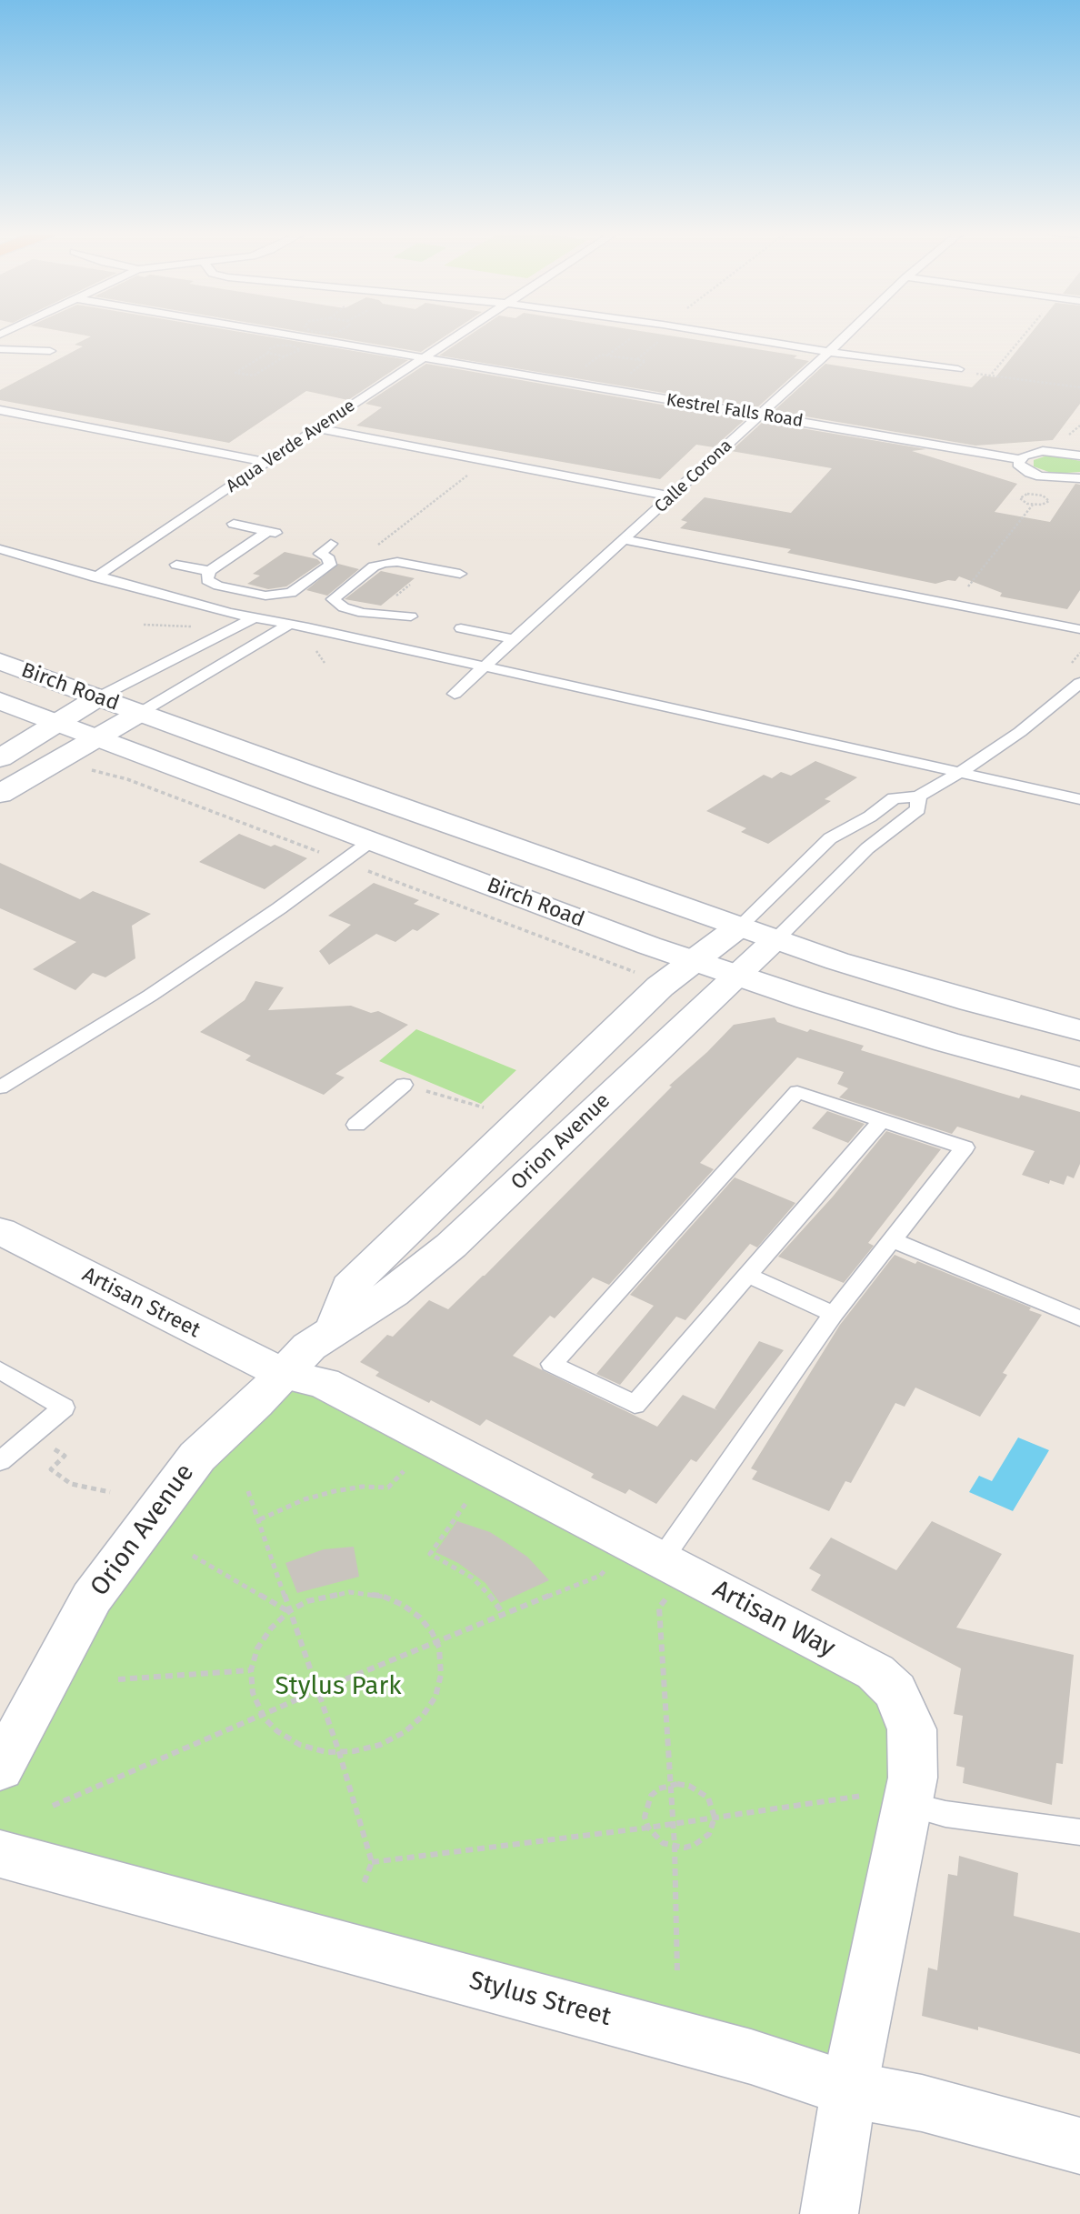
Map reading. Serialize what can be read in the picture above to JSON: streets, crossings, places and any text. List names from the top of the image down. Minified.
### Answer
{"streets":{"street":["Birch Road","Orion Avenue","Artisan Street","Artisan Way","Stylus Street"],"lane":["Kestrel Falls Road","Aqua Verde Avenue","Calle Corona"]},"crossings":[["Kestrel Falls Road","Aqua Verde Avenue"],["Kestrel Falls Road","Calle Corona"],["Birch Road","Orion Avenue"],["Orion Avenue","Artisan Street"],["Orion Avenue","Artisan Way"],["Artisan Street","Artisan Way"],["Artisan Way","Stylus Street"]],"parks":["Stylus Park"]}
